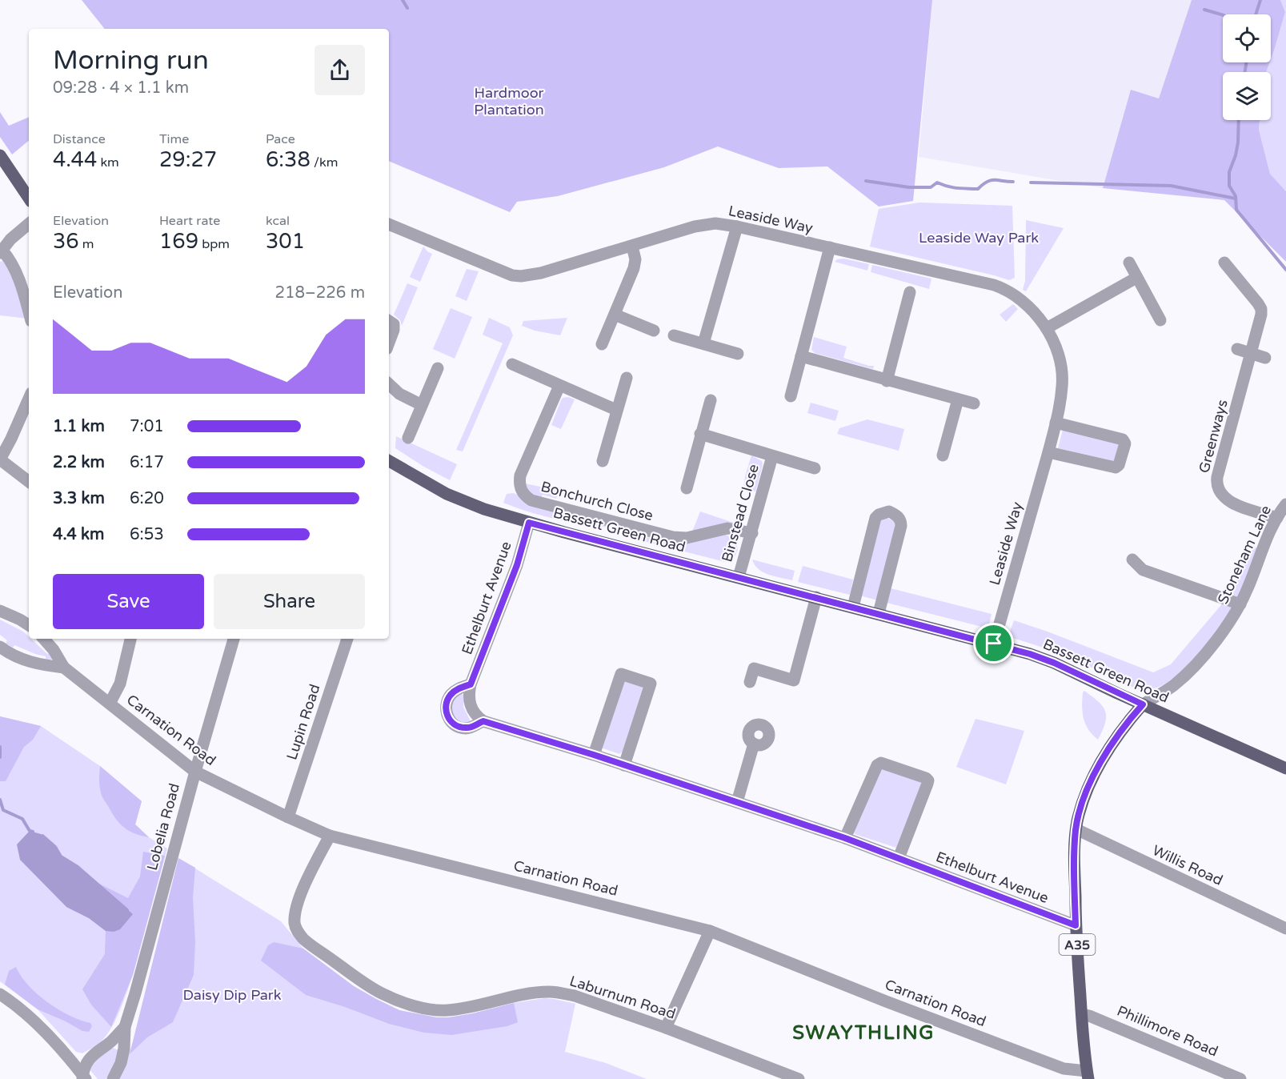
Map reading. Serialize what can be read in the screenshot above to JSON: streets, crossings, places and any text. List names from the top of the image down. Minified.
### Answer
{"streets":{"main road":["Bassett Green Road","Stoneham Lane","A35"],"street":["Leaside Way","Greenways","Bonchurch Close","Binstead Close","Ethelburt Avenue","Lupin Road","Carnation Road","Lobelia Road","Willis Road","Laburnum Road","Phillimore Road"]},"crossings":[["Leaside Way","Bassett Green Road"],["Greenways","Stoneham Lane"],["Bonchurch Close","Binstead Close"],["Binstead Close","Bassett Green Road"],["Bassett Green Road","Stoneham Lane"],["Bassett Green Road","Ethelburt Avenue"],["Stoneham Lane","Ethelburt Avenue"],["Stoneham Lane","Carnation Road"],["Stoneham Lane","Willis Road"],["Stoneham Lane","Phillimore Road"],["Lupin Road","Carnation Road"],["Carnation Road","Lobelia Road"],["Carnation Road","Laburnum Road"]],"districts":["SWAYTHLING"],"parks":["Hardmoor Plantation","Leaside Way Park","Daisy Dip Park"],"page":{"heading":["Morning run","09:28 · 4 × 1.1 km"],"stats":[["Distance","4.44 km"],["Time","29:27"],["Pace","6:38 /km"],["Elevation","36 m"],["Heart rate","169 bpm"],["kcal","301"]],"chart":["Elevation","218–226 m"],"list":[{"name":"1.1 km","note":"7:01"},{"name":"2.2 km","note":"6:17"},{"name":"3.3 km","note":"6:20"},{"name":"4.4 km","note":"6:53"}],"buttons":["Save","Share"]}}
